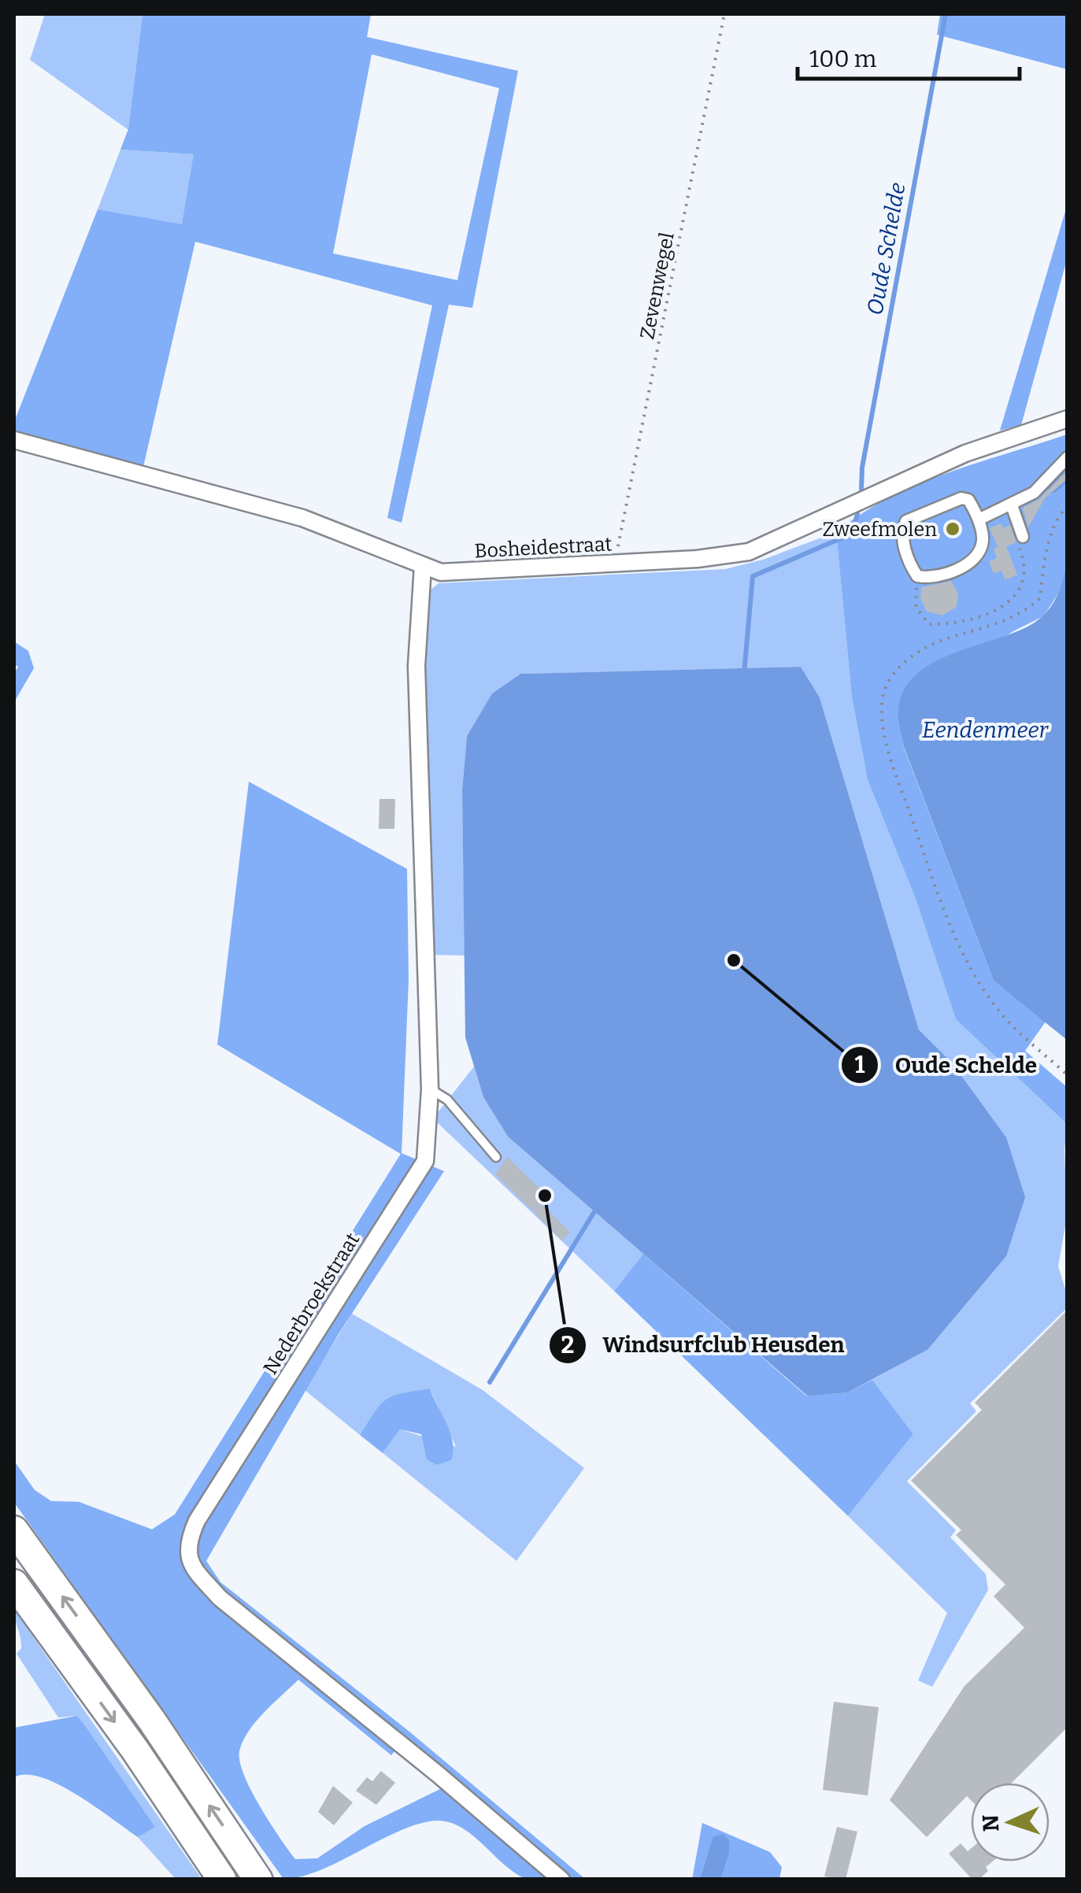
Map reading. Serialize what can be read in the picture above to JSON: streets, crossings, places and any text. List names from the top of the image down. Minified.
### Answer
{"streets":{"street":["Bosheidestraat","Nederbroekstraat"],"path":["Zevenwegel"]},"crossings":[["Zevenwegel","Bosheidestraat"],["Bosheidestraat","Nederbroekstraat"]],"water":["Oude Schelde","Eendenmeer"],"places":["Zweefmolen","Oude Schelde","Windsurfclub Heusden"],"scale_bar":"100 m","north":"left"}
